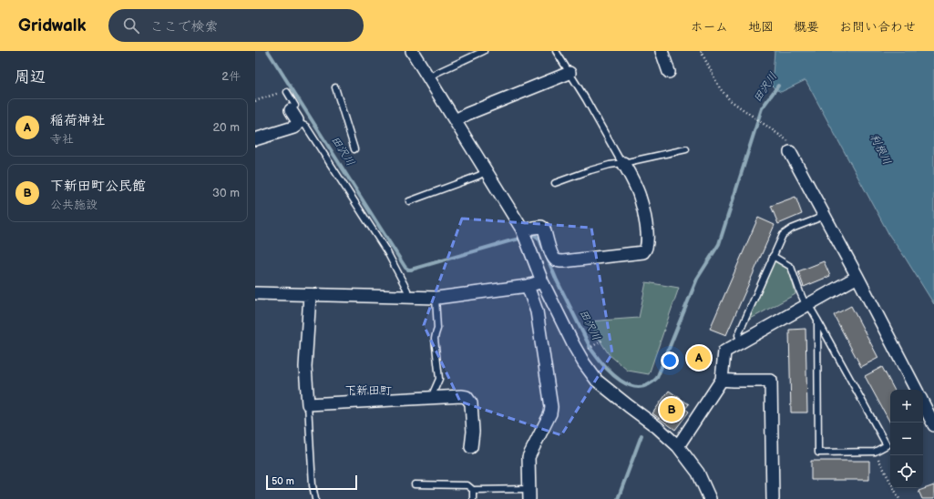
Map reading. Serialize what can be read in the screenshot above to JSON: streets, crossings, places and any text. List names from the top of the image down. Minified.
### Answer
{"districts":["下新田町"],"water":["田沢川","利根川"],"scale_bar":"50 m","page":{"header":"Gridwalk","search":"ここで検索","nav":["ホーム","地図","概要","お問い合わせ"],"heading":["周辺","2件"],"list":[{"mark":"A","name":"稲荷神社","note":"寺社","value":"20 m"},{"mark":"B","name":"下新田町公民館","note":"公共施設","value":"30 m"}],"pins":["A","B"],"map_buttons":["+","−"],"scale":"50 m"}}
